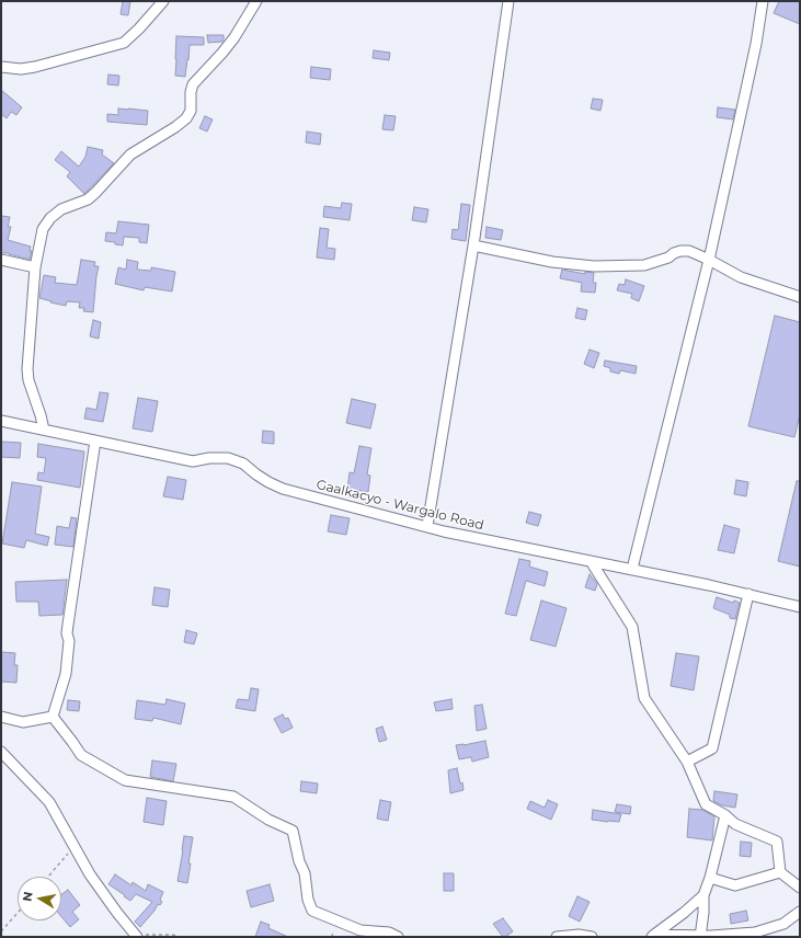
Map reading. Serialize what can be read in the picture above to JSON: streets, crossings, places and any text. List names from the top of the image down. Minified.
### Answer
{"streets":{"street":["Gaalkacyo - Wargalo Road"]},"north":"left"}
